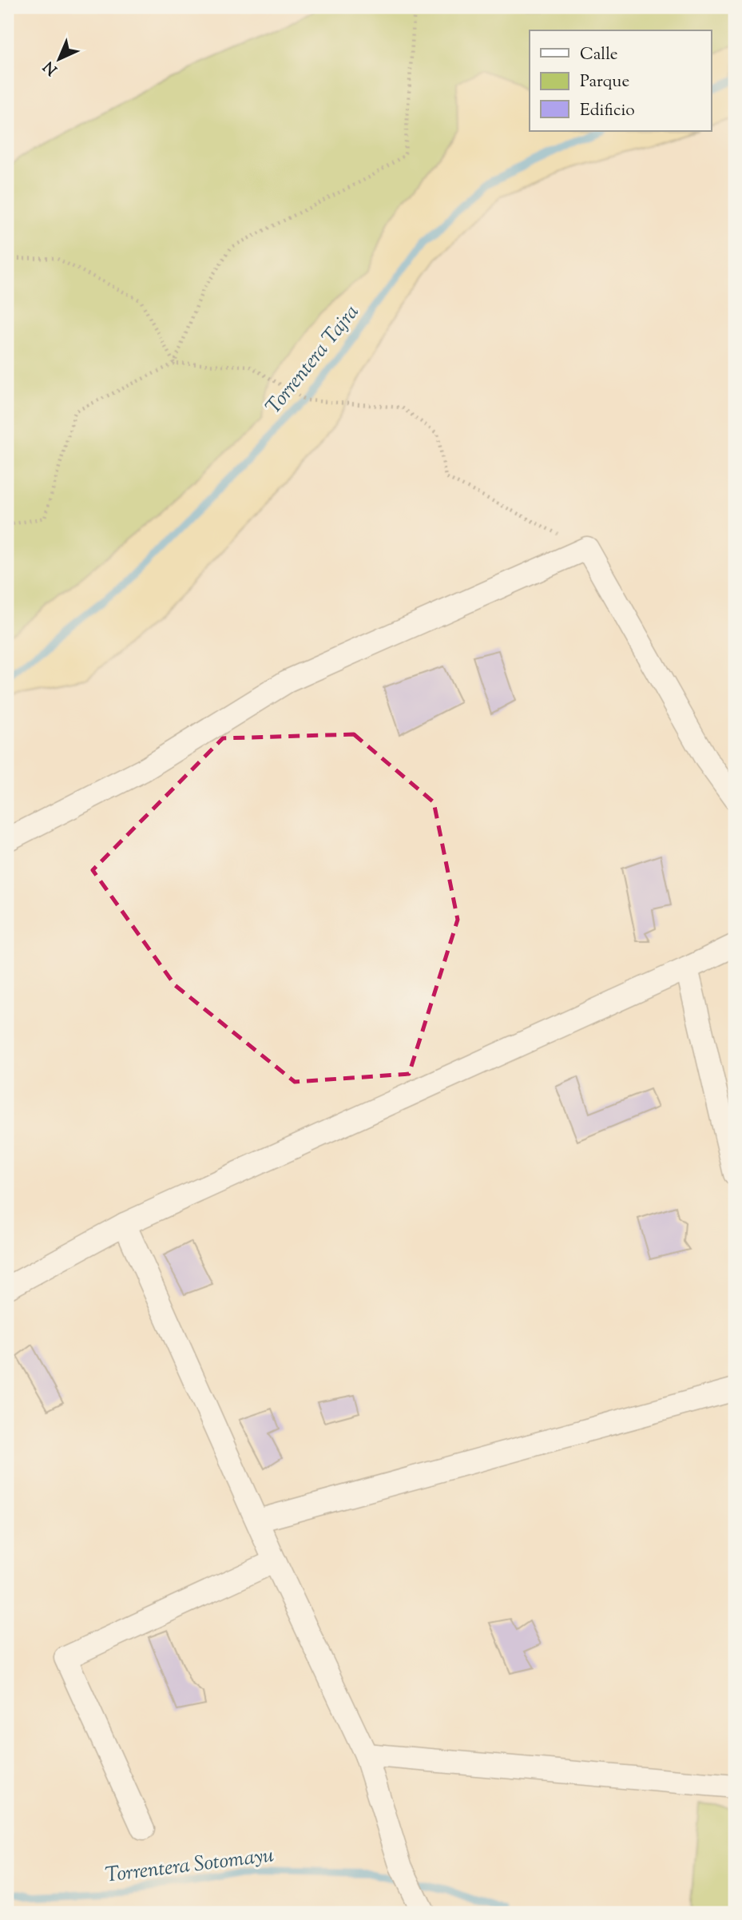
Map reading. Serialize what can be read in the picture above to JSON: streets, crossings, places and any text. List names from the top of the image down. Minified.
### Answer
{"water":["Torrentera Tajra","Torrentera Sotomayu"],"legend":["Calle","Parque","Edificio"],"north":"bottom left"}
